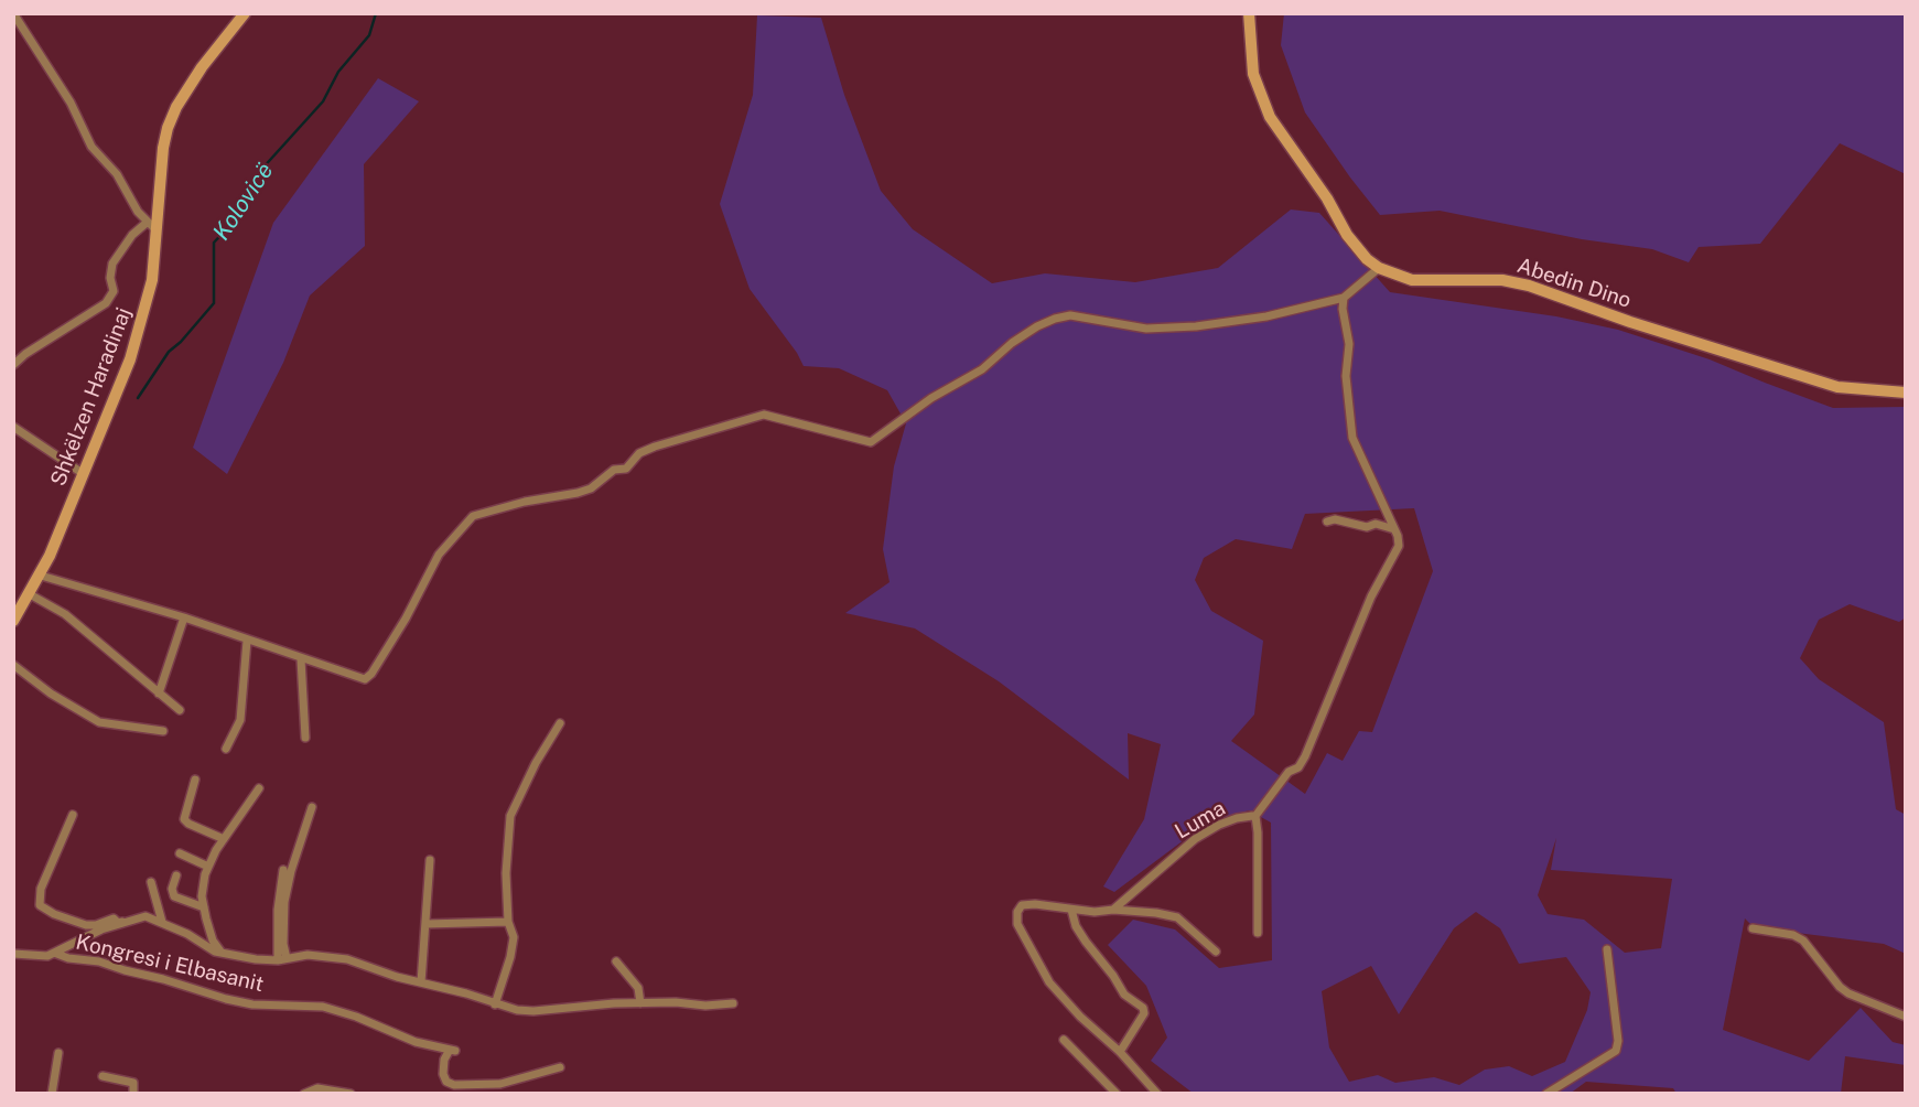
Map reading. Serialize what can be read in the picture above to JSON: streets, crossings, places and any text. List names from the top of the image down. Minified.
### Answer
{"streets":{"street":["Abedin Dino","Shkëlzen Haradinaj","Luma","Kongresi i Elbasanit"]},"water":["Kolovicë"]}
